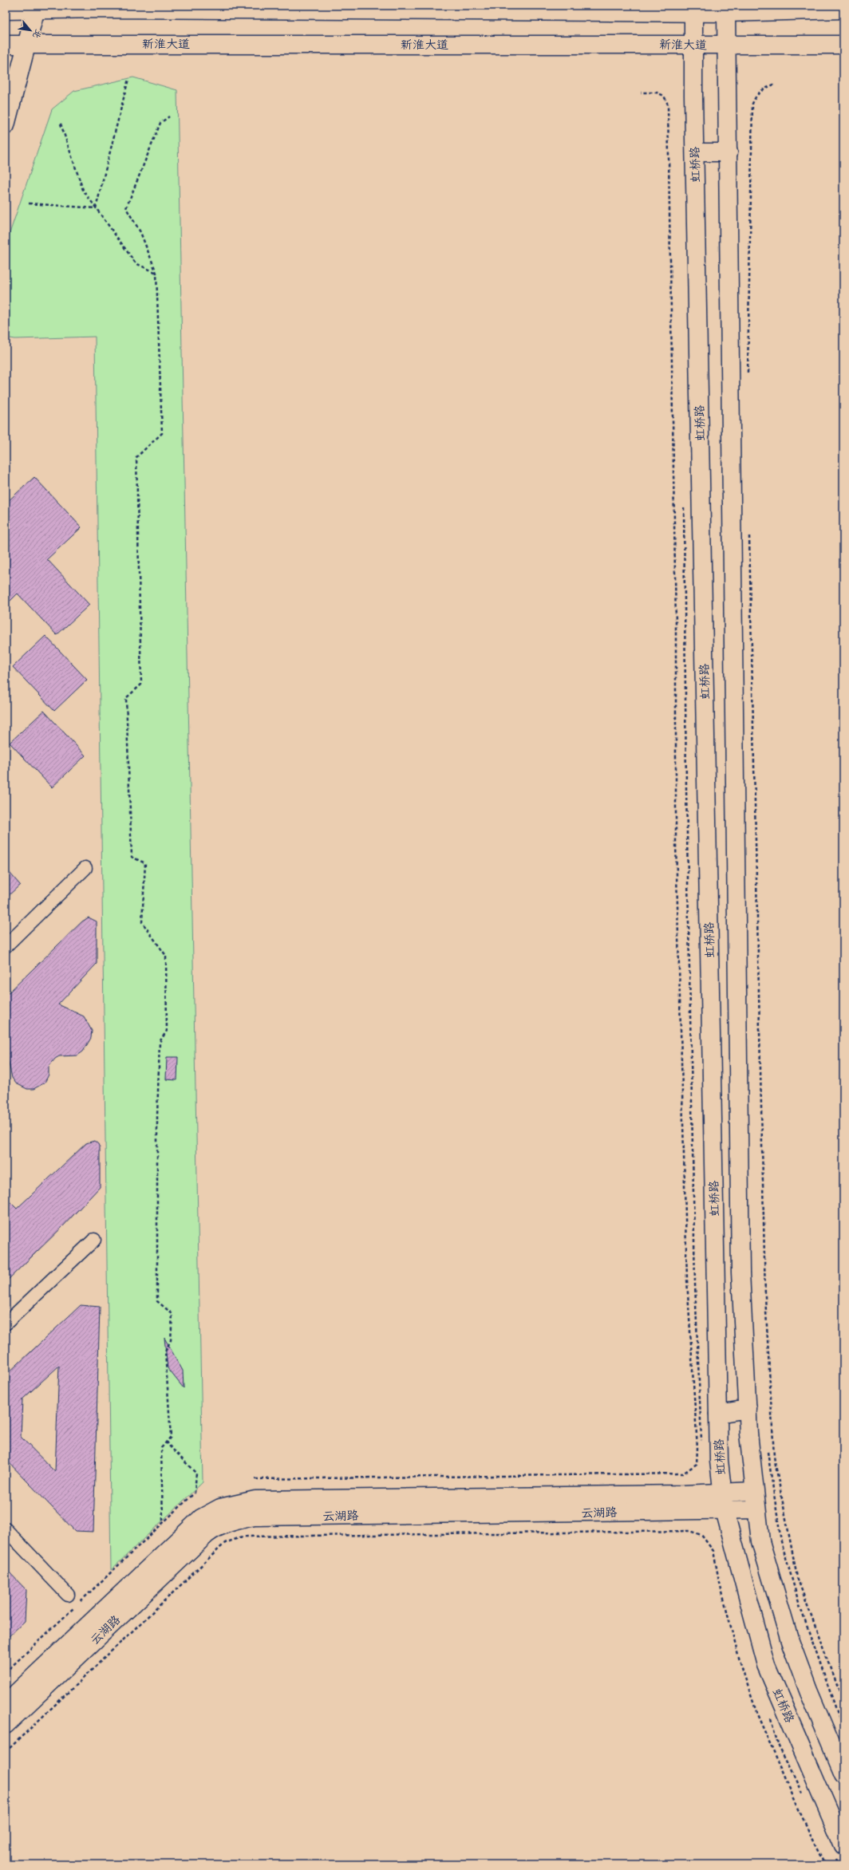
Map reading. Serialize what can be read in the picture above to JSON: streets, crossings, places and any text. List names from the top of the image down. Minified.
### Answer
{"streets":{"main road":["新淮大道","虹桥路","云湖路"]},"crossings":[["新淮大道","虹桥路"],["虹桥路","云湖路"]],"north":"bottom right"}
